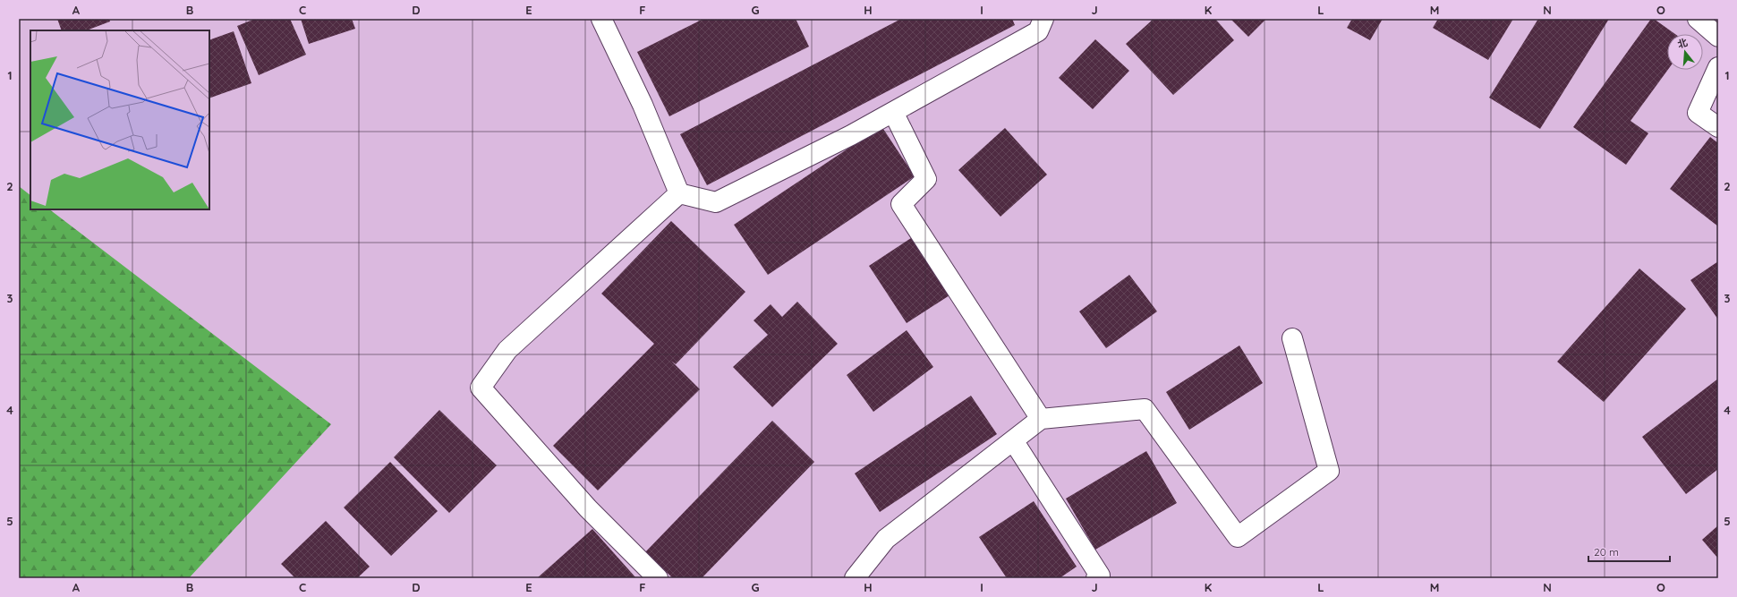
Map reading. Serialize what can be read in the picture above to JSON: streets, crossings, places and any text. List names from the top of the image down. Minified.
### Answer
{"scale_bar":"20 m","north":"top","grid":{"columns":["A","B","C","D","E","F","G","H","I","J","K","L","M","N","O"],"rows":["1","2","3","4","5"]}}
